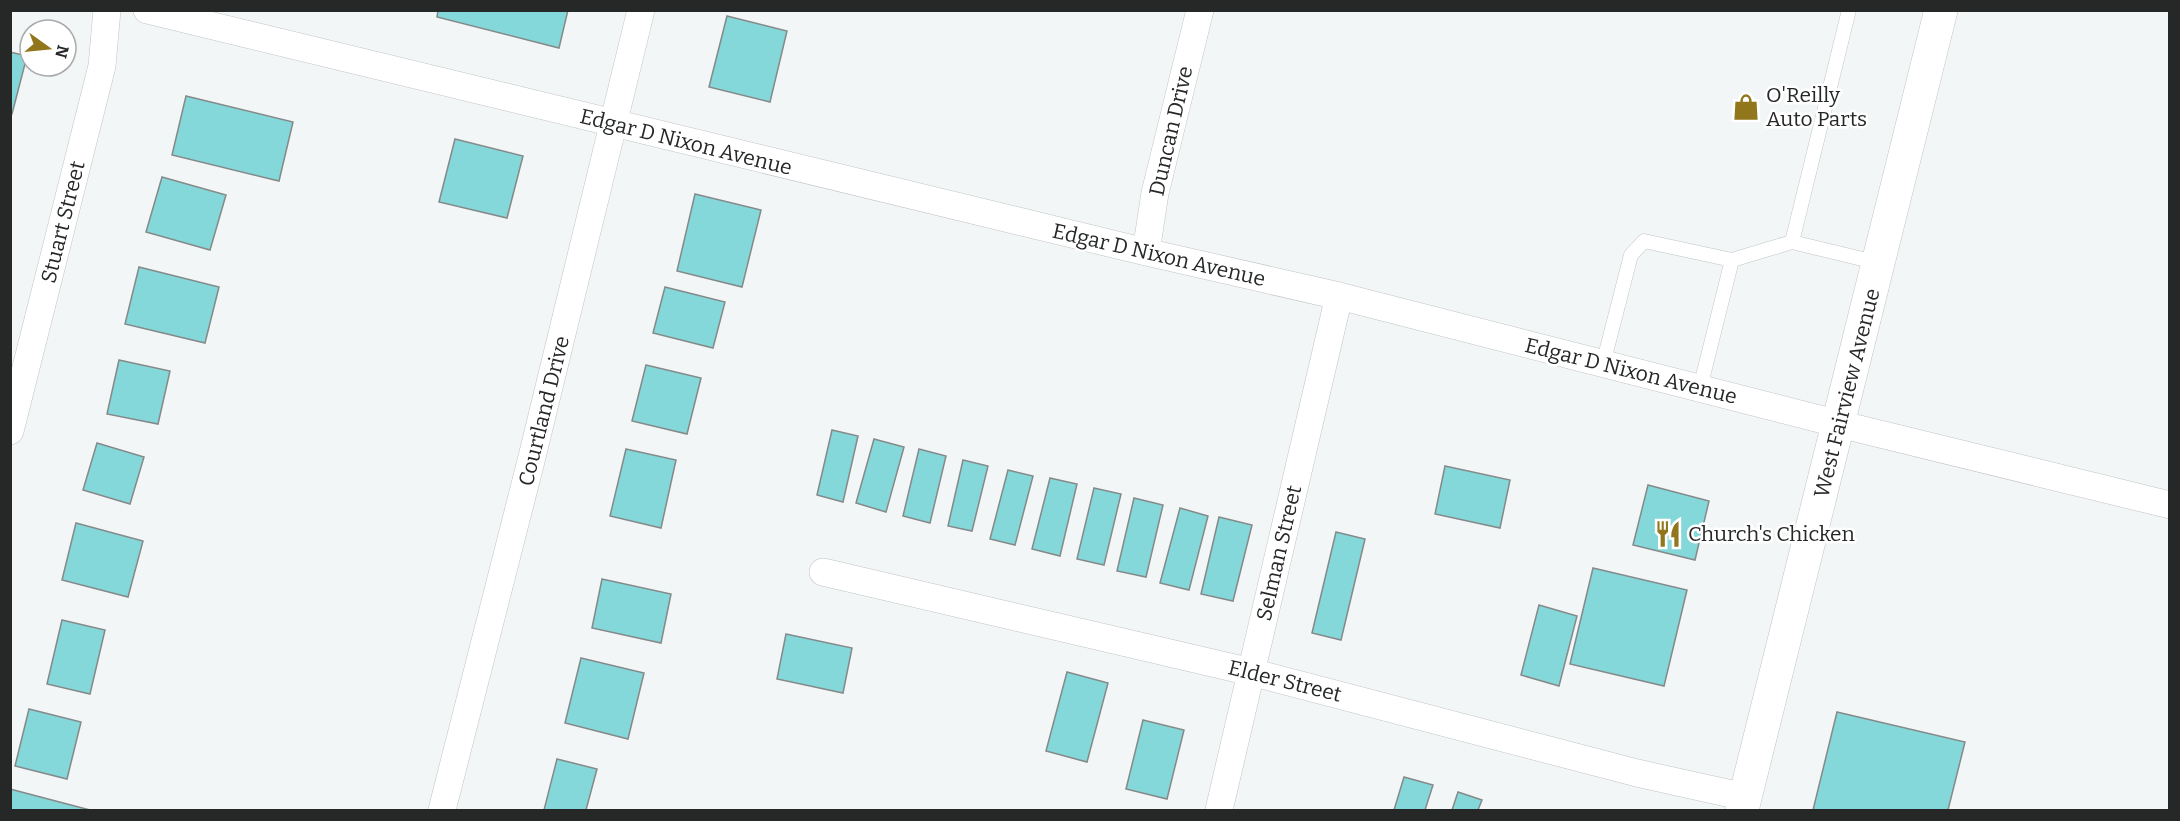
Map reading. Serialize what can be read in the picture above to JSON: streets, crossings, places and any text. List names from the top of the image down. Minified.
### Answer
{"streets":{"main road":["West Fairview Avenue"],"street":["Duncan Drive","Edgar D Nixon Avenue","Stuart Street","Courtland Drive","Selman Street","Elder Street"]},"crossings":[["Duncan Drive","Edgar D Nixon Avenue"],["Edgar D Nixon Avenue","West Fairview Avenue"],["Edgar D Nixon Avenue","Courtland Drive"],["Edgar D Nixon Avenue","Selman Street"],["West Fairview Avenue","Elder Street"],["Selman Street","Elder Street"]],"places":{"shop":["O'Reilly Auto Parts"],"restaurant":["Church's Chicken"]},"north":"right"}
